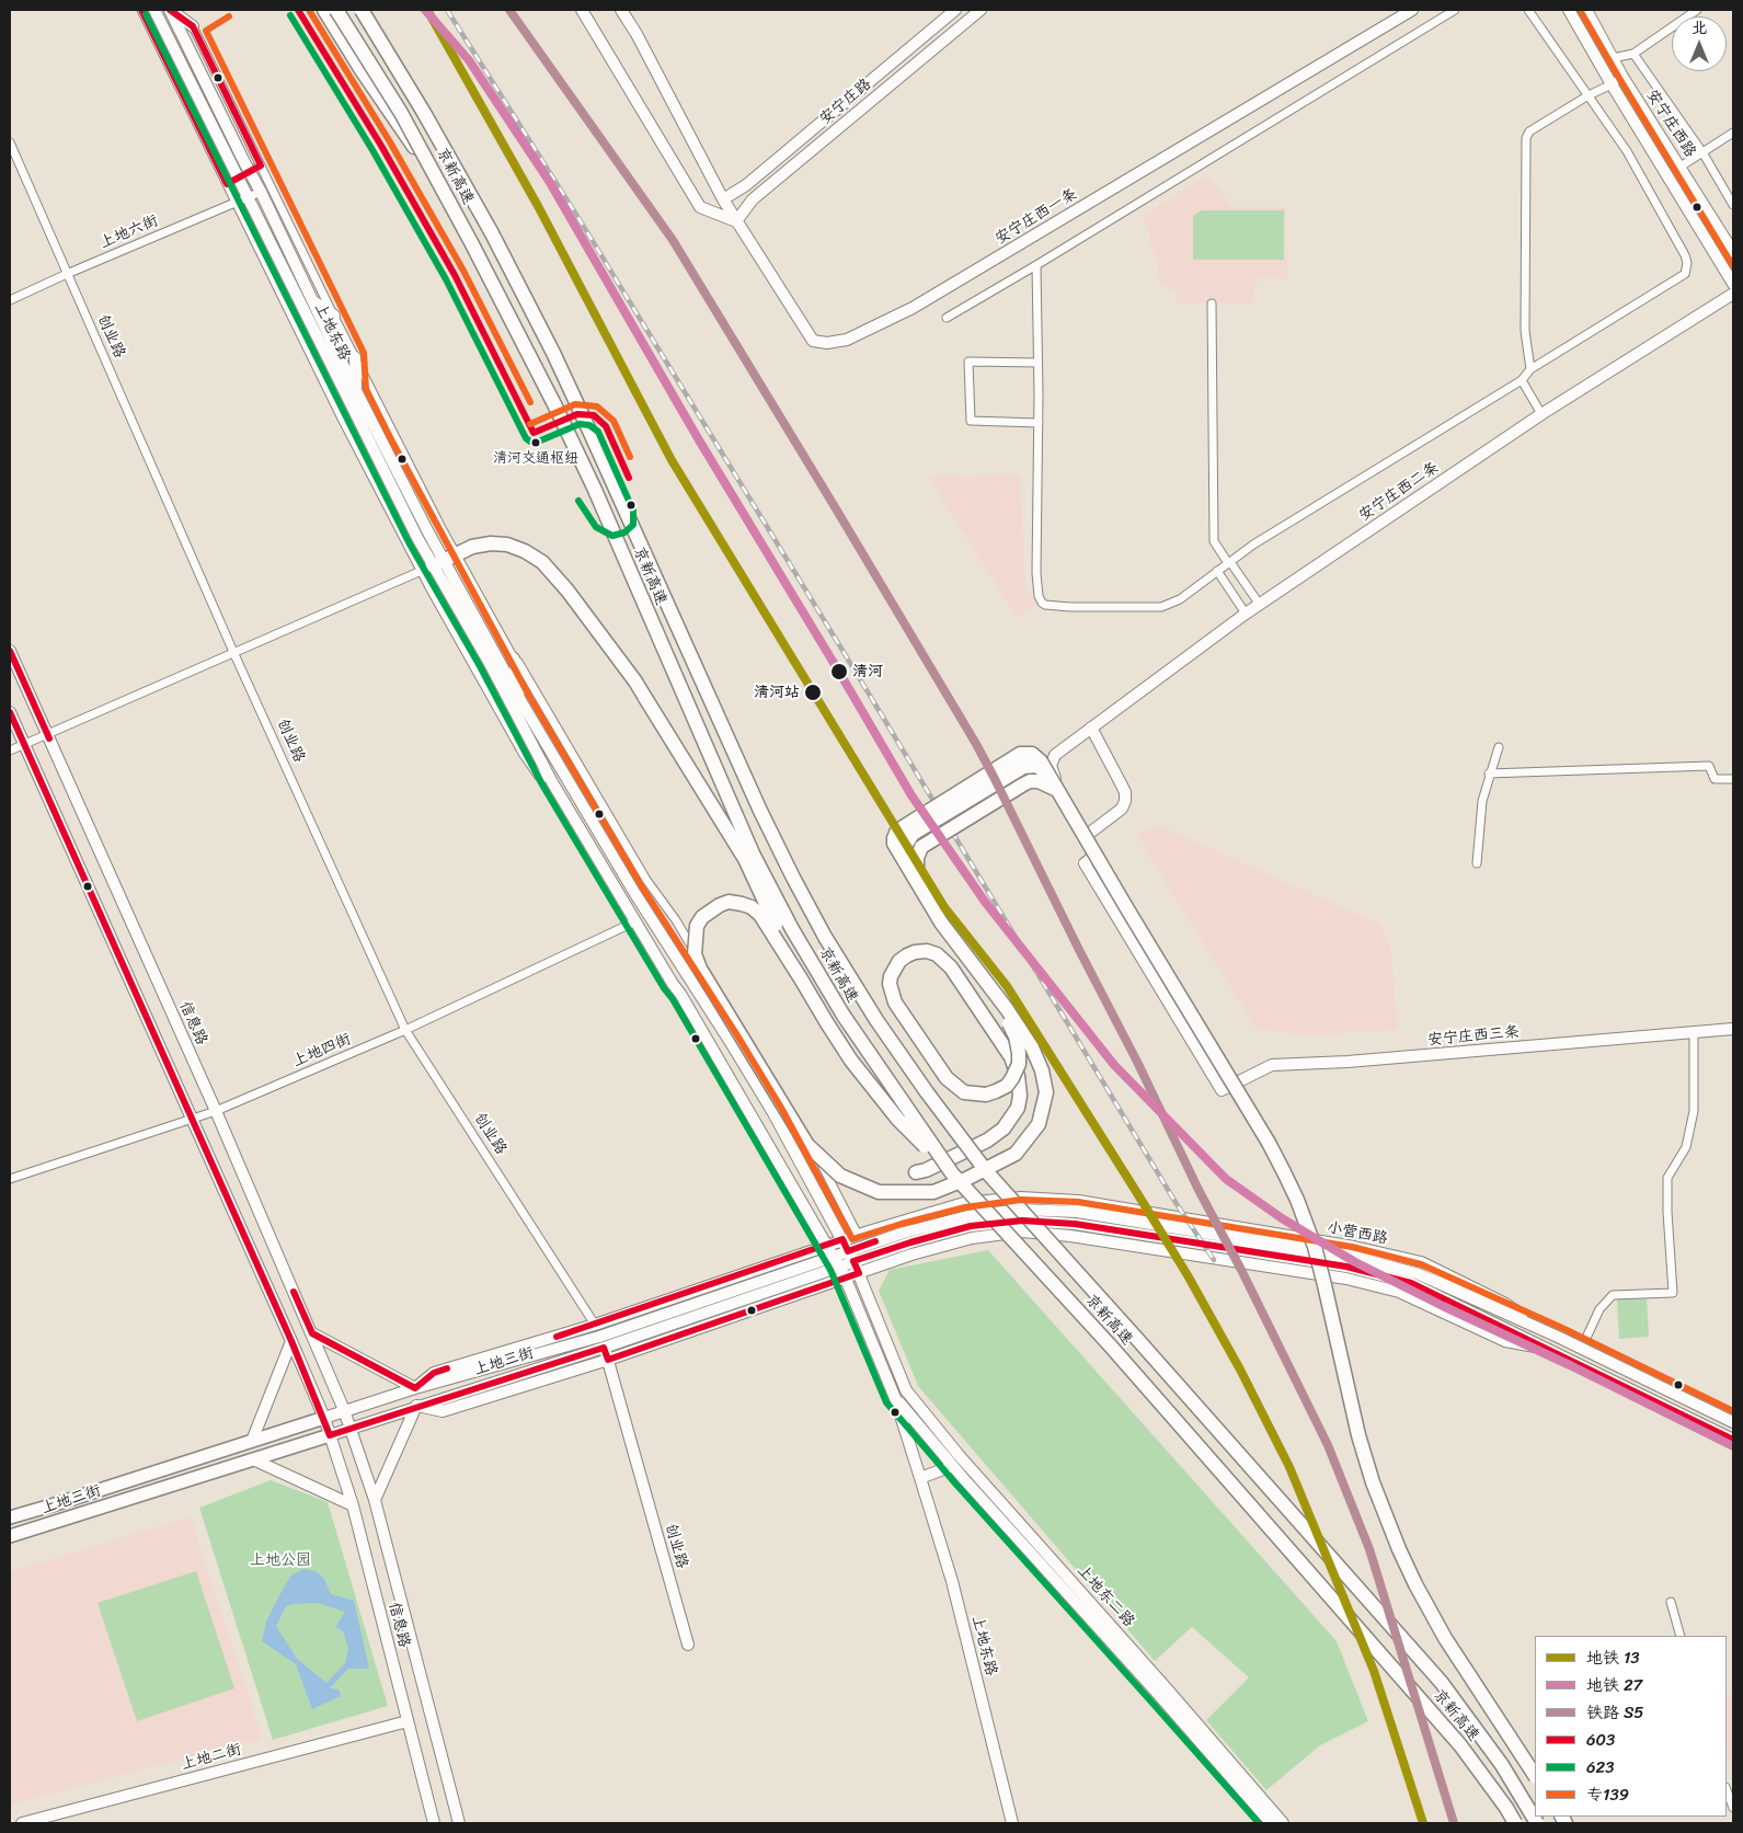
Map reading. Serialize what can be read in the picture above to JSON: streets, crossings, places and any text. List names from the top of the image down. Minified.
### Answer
{"streets":{"highway":["京新高速"],"main road":["安宁庄路","安宁庄西路","安宁庄西一条","上地东路","创业路","安宁庄西二条","信息路","安宁庄西三条","小营西路","上地三街","上地东二路","上地二街"],"street":["上地六街","上地四街"]},"crossings":[["安宁庄路","安宁庄西一条"],["上地六街","上地东路"],["上地六街","创业路"],["上地东路","上地四街"],["上地东路","小营西路"],["上地东路","上地三街"],["上地东路","上地东二路"],["创业路","上地四街"],["创业路","上地三街"],["安宁庄西二条","安宁庄西三条"],["信息路","上地四街"],["信息路","上地三街"],["信息路","上地二街"],["小营西路","上地三街"]],"parks":["上地公园"],"places":["清河交通枢纽","清河","清河站"],"lines":["metro line 13","metro line 27","rail line S5","transit line 603","transit line 专139","transit line 623"],"legend":["地铁 13","地铁 27","铁路 S5","603","623","专139"],"north":"top"}
